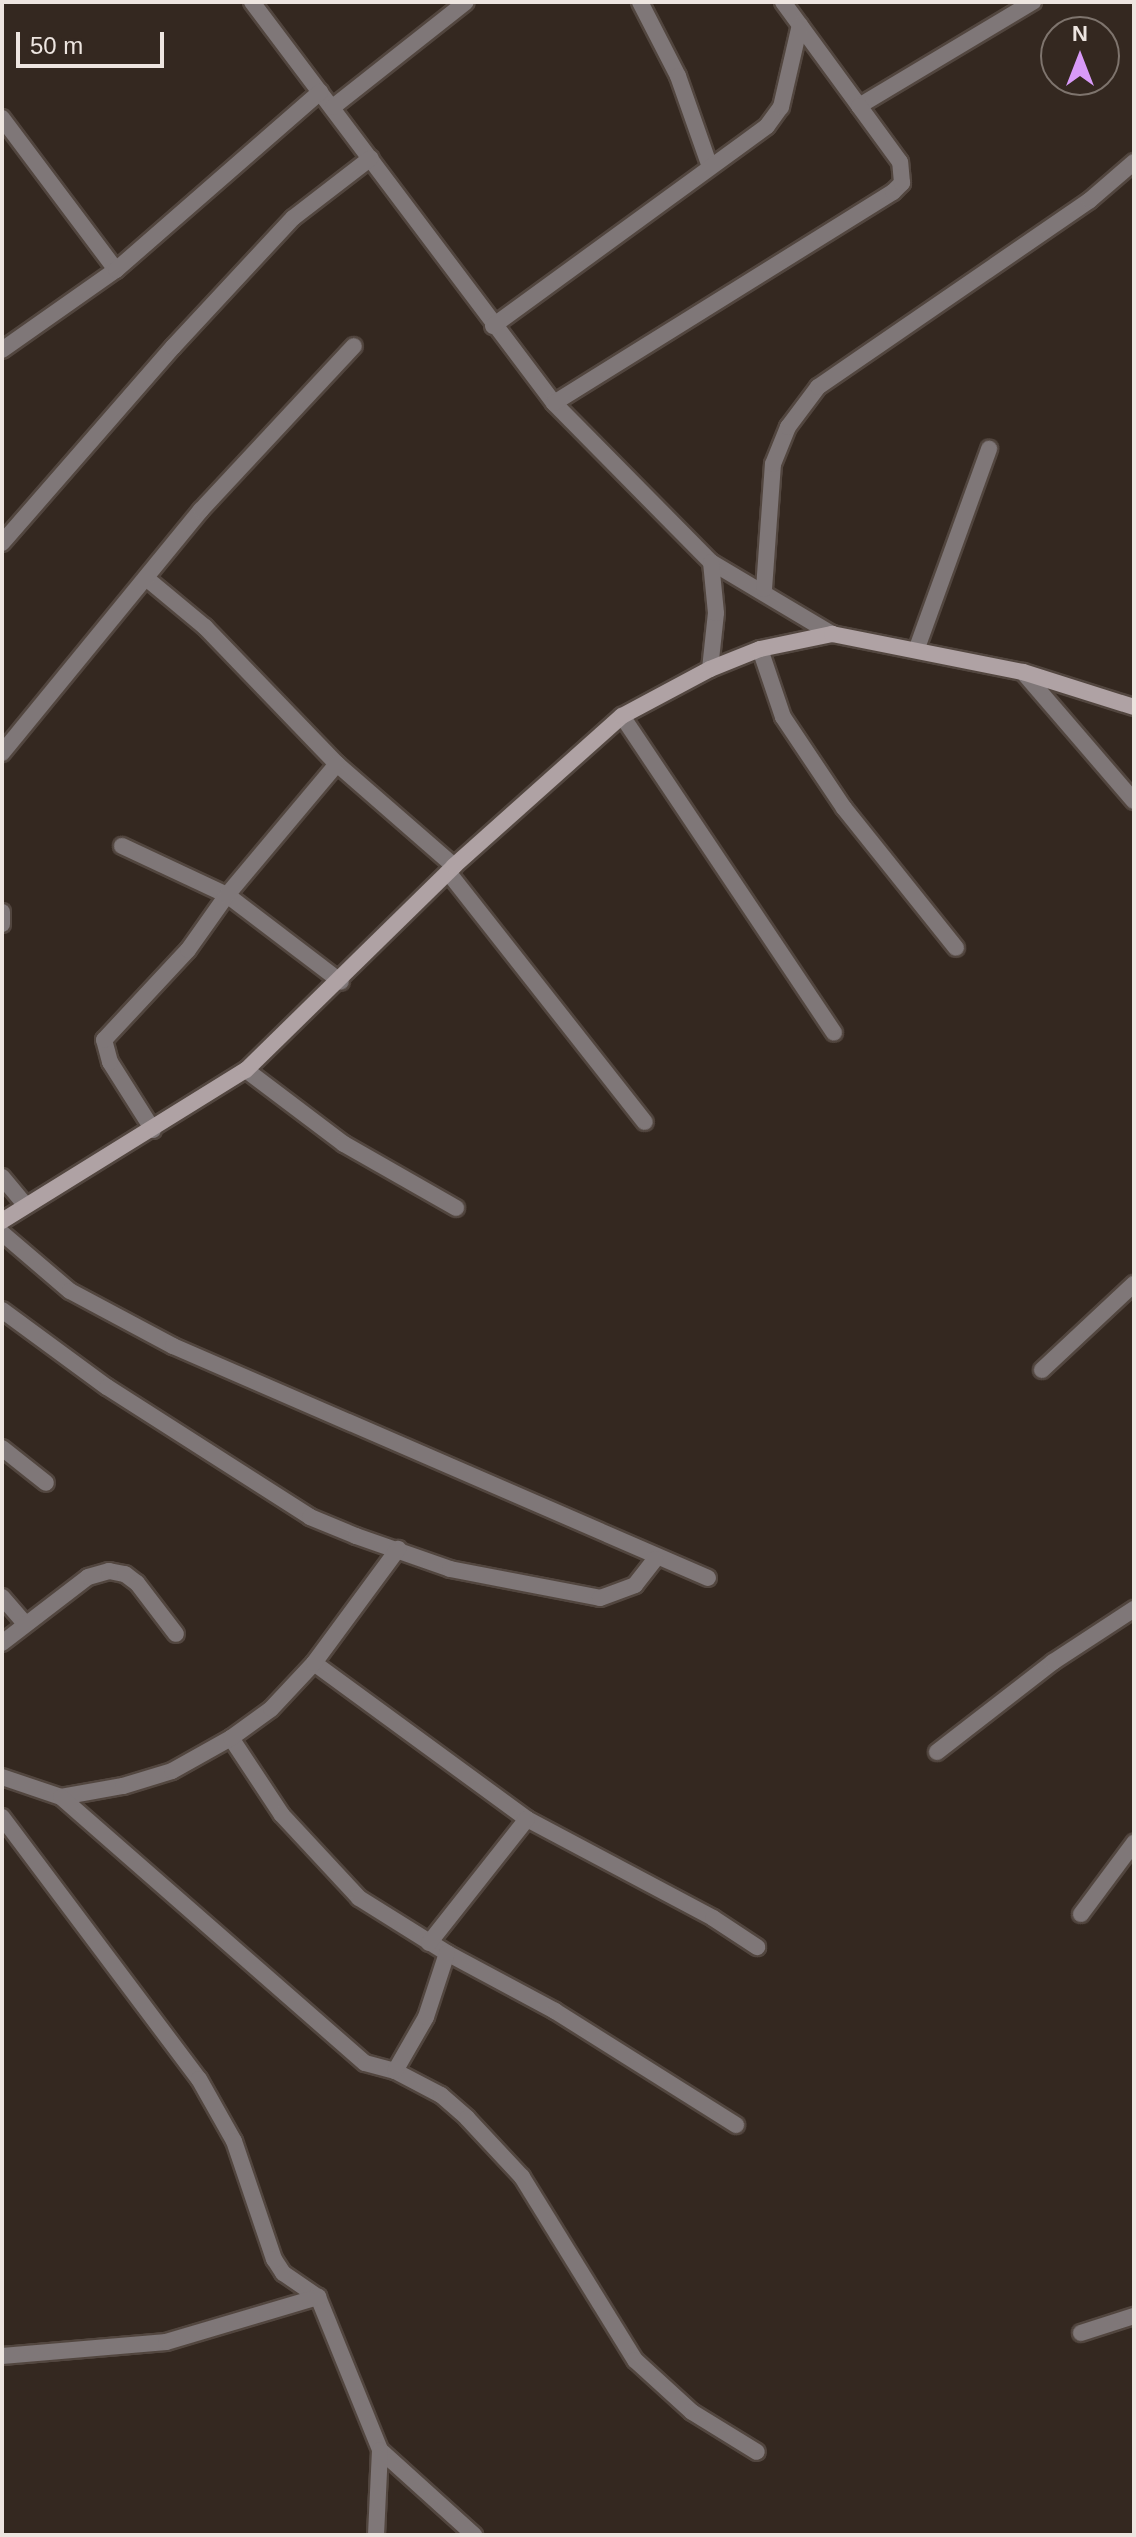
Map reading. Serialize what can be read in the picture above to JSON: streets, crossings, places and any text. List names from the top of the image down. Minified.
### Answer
{"scale_bar":"50 m","north":"top"}
